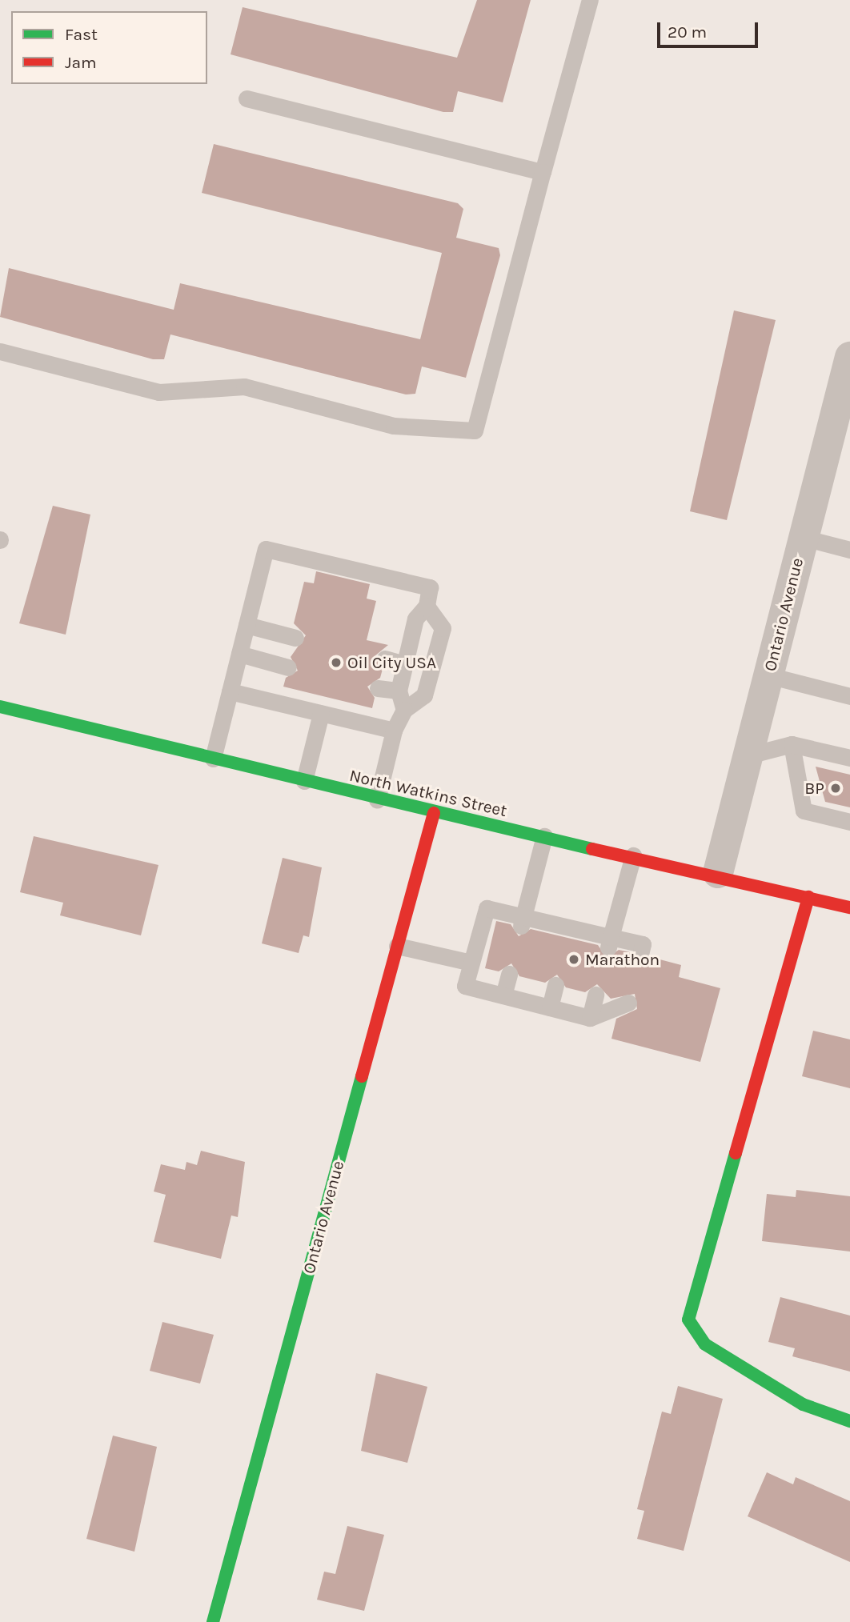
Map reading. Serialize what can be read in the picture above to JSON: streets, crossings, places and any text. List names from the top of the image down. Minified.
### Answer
{"streets":{"street":["Ontario Avenue","North Watkins Street"]},"crossings":[["Ontario Avenue","North Watkins Street"]],"places":["Oil City USA","BP","Marathon"],"legend":["Fast","Jam"],"scale_bar":"20 m"}
